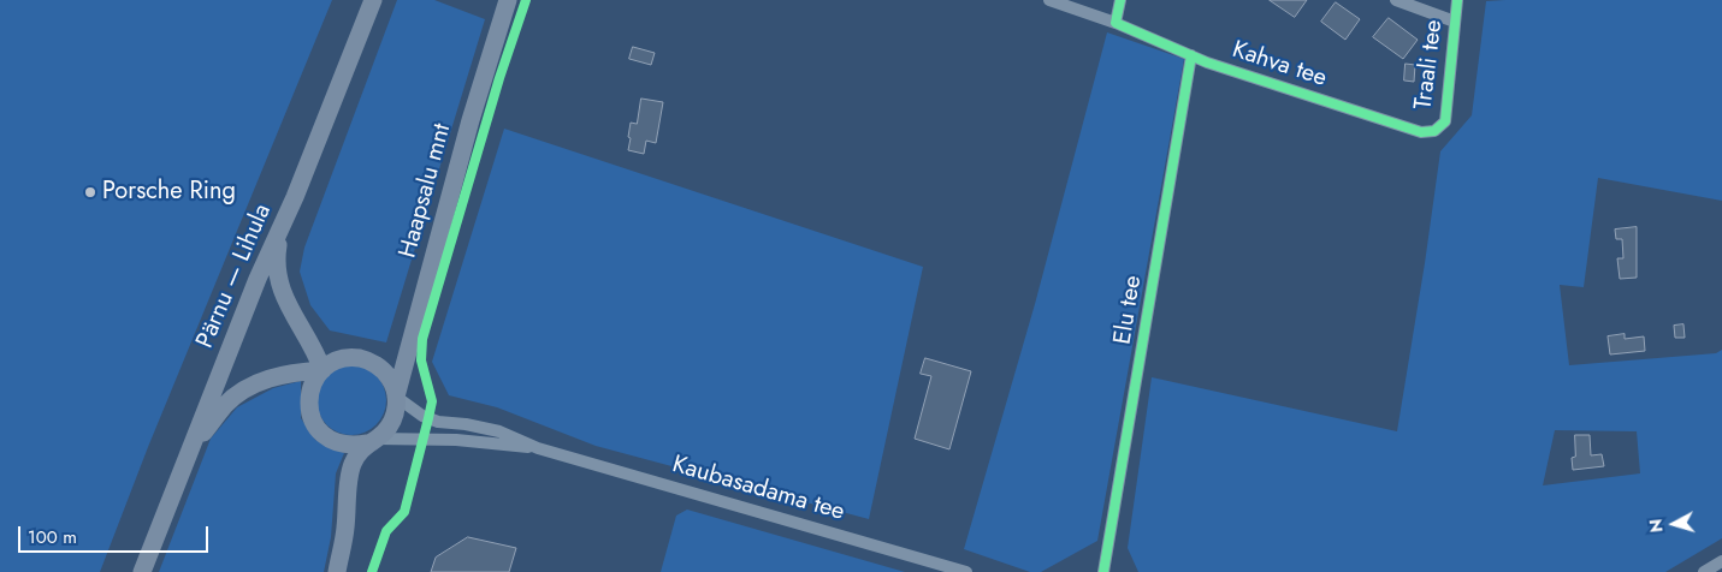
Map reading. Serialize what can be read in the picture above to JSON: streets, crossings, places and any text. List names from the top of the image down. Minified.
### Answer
{"streets":{"main road":["Haapsalu mnt","Pärnu — Lihula"],"street":["Kahva tee","Traali tee","Elu tee","Kaubasadama tee"]},"crossings":[["Kahva tee","Traali tee"],["Kahva tee","Elu tee"],["Haapsalu mnt","Kaubasadama tee"]],"places":["Porsche Ring"],"scale_bar":"100 m","north":"left"}
